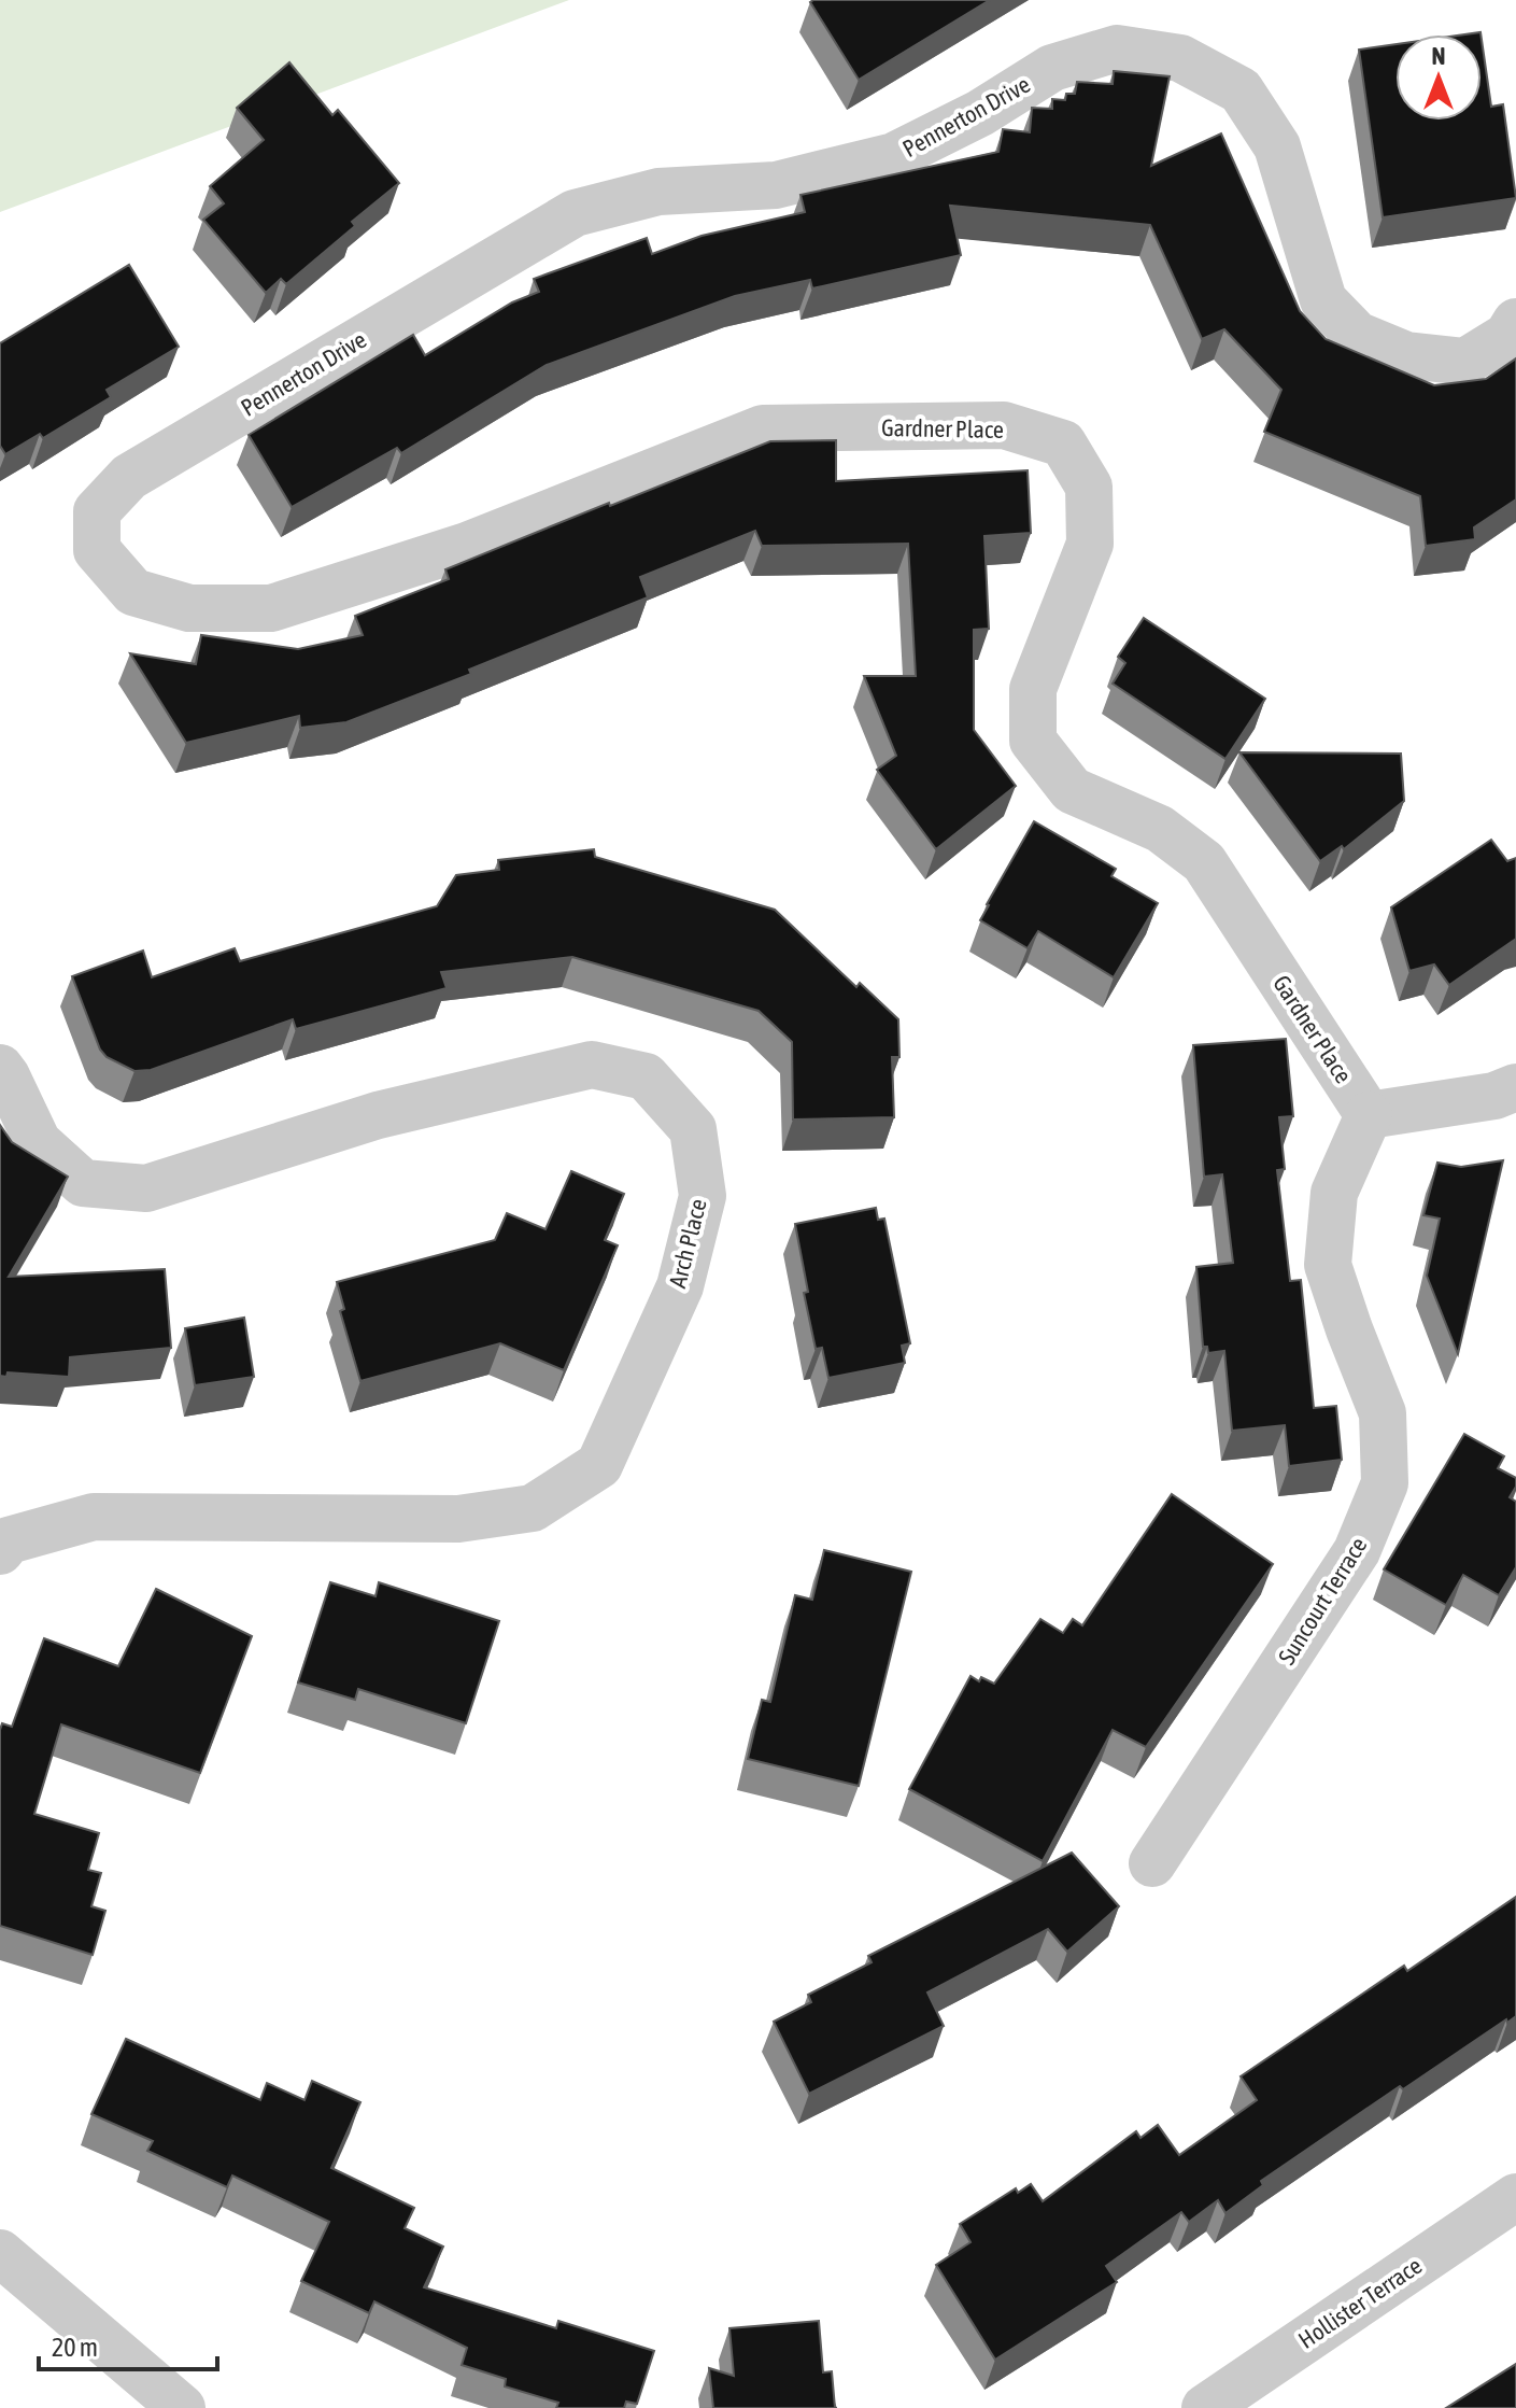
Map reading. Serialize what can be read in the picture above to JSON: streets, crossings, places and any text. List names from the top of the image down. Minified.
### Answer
{"streets":{"street":["Pennerton Drive","Gardner Place","Arch Place","Suncourt Terrace","Hollister Terrace"]},"crossings":[["Pennerton Drive","Gardner Place"],["Gardner Place","Suncourt Terrace"]],"scale_bar":"20 m","north":"top"}
